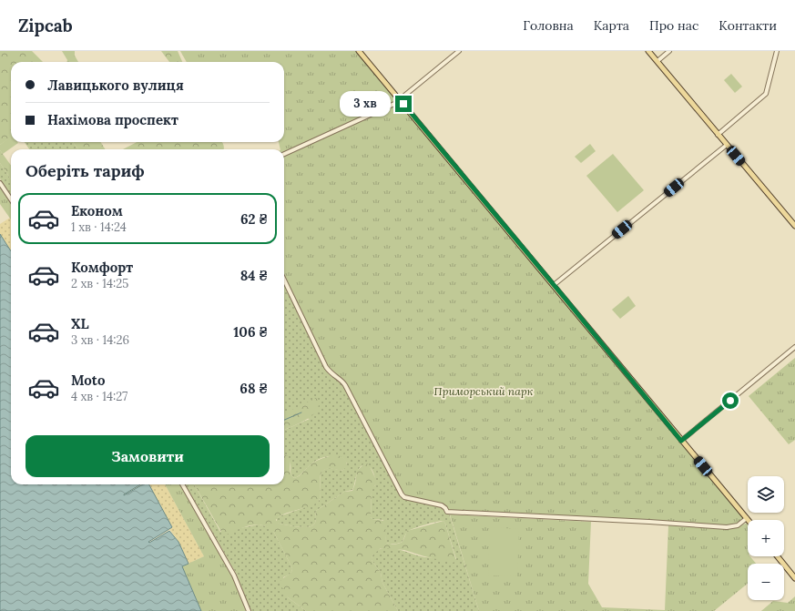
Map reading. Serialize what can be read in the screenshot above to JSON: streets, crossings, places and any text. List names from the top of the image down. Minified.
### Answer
{"parks":["Приморський парк"],"page":{"header":"Zipcab","nav":["Головна","Карта","Про нас","Контакти"],"banner":["Лавицького вулиця","Нахімова проспект"],"bubble":"3 хв","heading":"Оберіть тариф","list":[{"name":"Економ","note":"1 хв · 14:24","value":"62 ₴"},{"name":"Комфорт","note":"2 хв · 14:25","value":"84 ₴"},{"name":"XL","note":"3 хв · 14:26","value":"106 ₴"},{"name":"Moto","note":"4 хв · 14:27","value":"68 ₴"}],"buttons":"Замовити","map_buttons":["+","−"]}}
